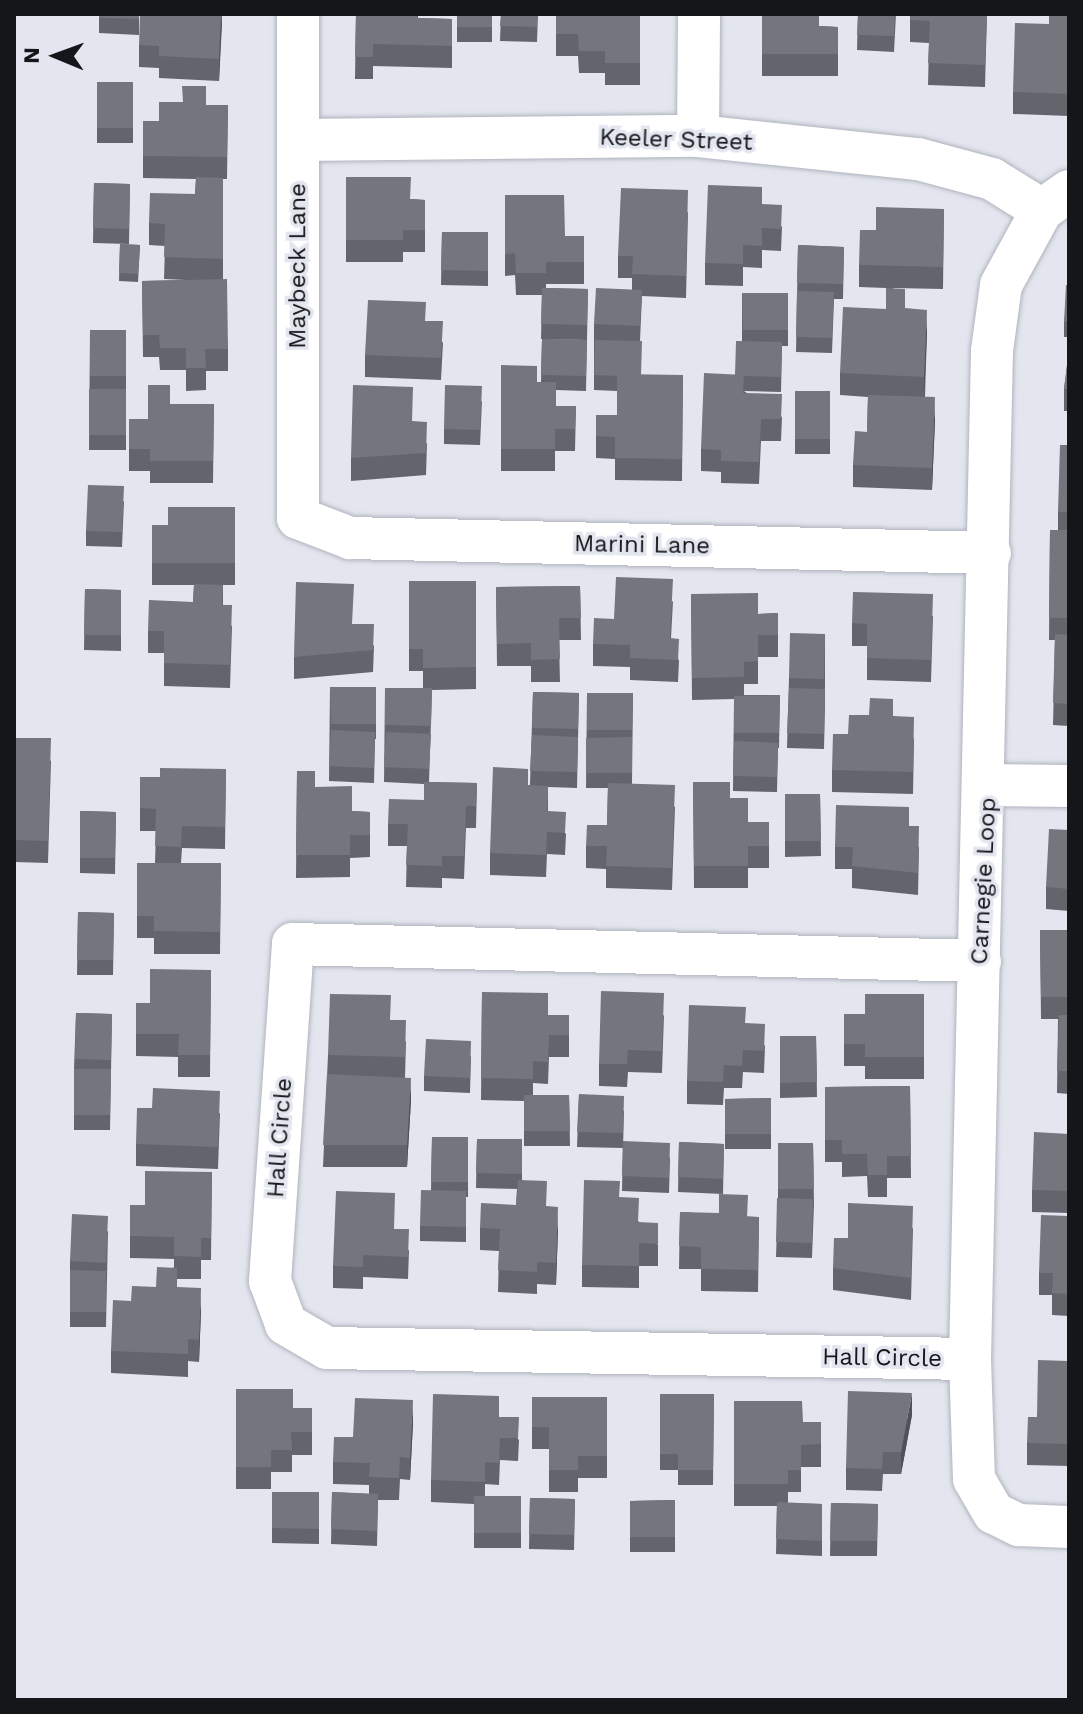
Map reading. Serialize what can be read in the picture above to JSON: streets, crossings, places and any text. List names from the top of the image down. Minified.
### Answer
{"streets":{"street":["Keeler Street","Maybeck Lane","Marini Lane","Carnegie Loop","Hall Circle"]},"crossings":[["Keeler Street","Maybeck Lane"],["Keeler Street","Carnegie Loop"],["Maybeck Lane","Marini Lane"],["Marini Lane","Carnegie Loop"],["Carnegie Loop","Hall Circle"]],"north":"left"}
